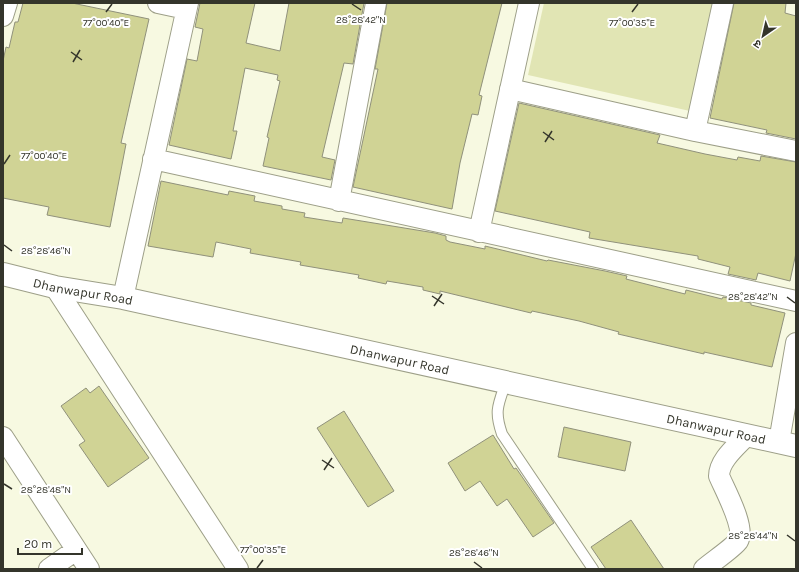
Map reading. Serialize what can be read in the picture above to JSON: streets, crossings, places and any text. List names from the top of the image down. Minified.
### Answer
{"streets":{"street":["Dhanwapur Road"]},"scale_bar":"20 m","north":"bottom left","coordinates":["28°28'42\"N","77°00'40\"E","77°00'35\"E","28°28'46\"N","28°28'48\"N","28°28'44\"N"]}
